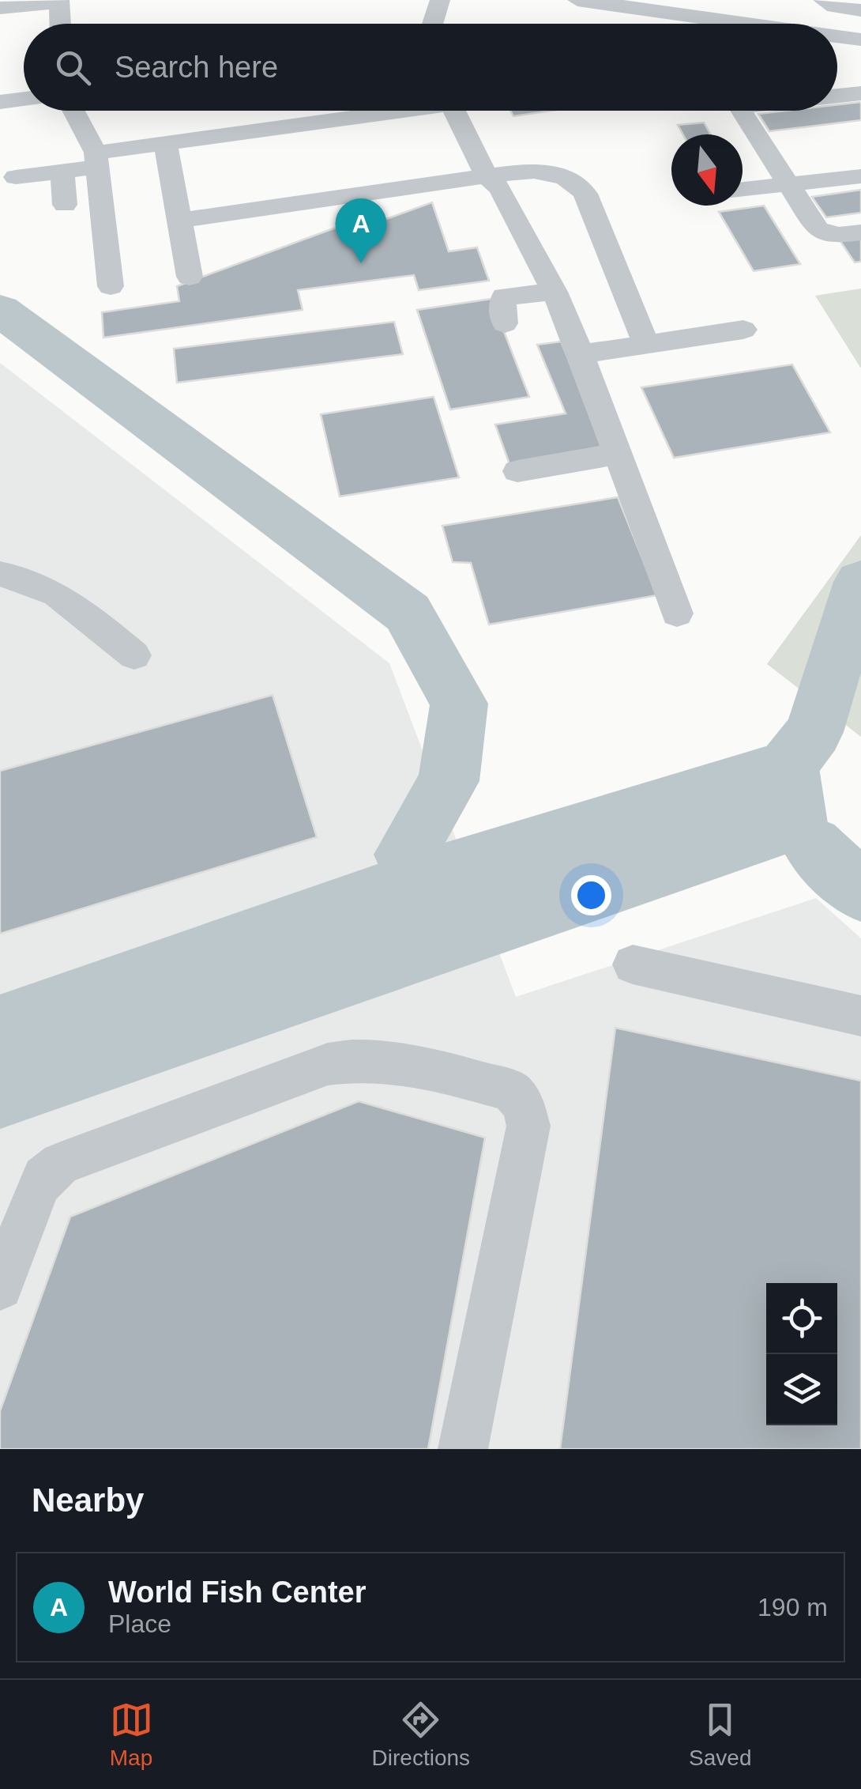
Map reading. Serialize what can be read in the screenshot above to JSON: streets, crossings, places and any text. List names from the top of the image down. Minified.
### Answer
{"north":"bottom","page":{"search":"Search here","pins":"A","heading":"Nearby","list":[{"mark":"A","name":"World Fish Center","note":"Place","value":"190 m"}],"nav":["Map","Directions","Saved"]}}
